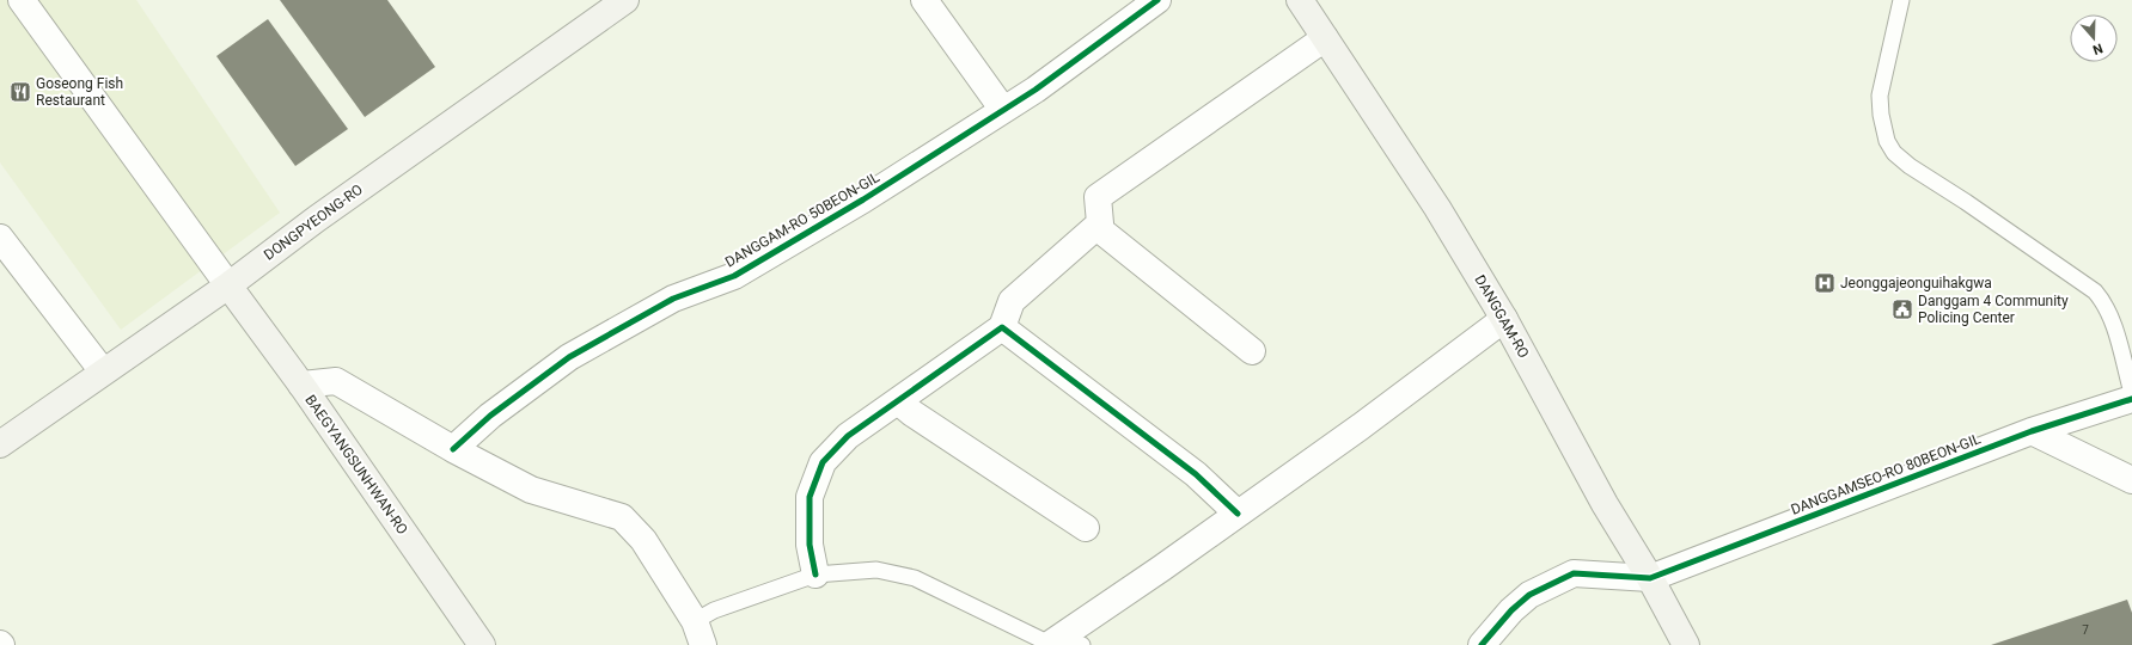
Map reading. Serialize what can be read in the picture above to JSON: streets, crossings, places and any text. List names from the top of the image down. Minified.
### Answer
{"streets":{"main road":["DONGPYEONG-RO","DANGGAM-RO","BAEGYANGSUNHWAN-RO"],"street":["DANGGAM-RO 50BEON-GIL","DANGGAMSEO-RO 80BEON-GIL"]},"crossings":[["DONGPYEONG-RO","BAEGYANGSUNHWAN-RO"],["DANGGAM-RO","DANGGAMSEO-RO 80BEON-GIL"]],"places":{"restaurant":["Goseong Fish Restaurant"],"hospital":["Jeonggajeonguihakgwa"],"public building":["Danggam 4 Community Policing Center"]},"house_numbers":["7"],"north":"bottom"}
